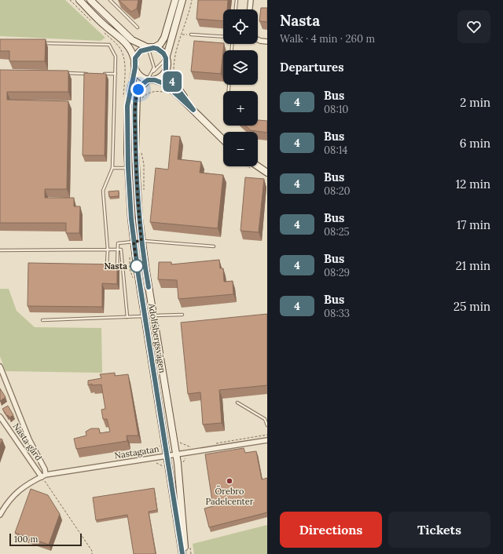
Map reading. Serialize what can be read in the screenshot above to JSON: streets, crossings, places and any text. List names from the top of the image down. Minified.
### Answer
{"streets":{"main road":["Adolfsbergsvägen"],"street":["Nasta gård","Nastagatan"]},"crossings":[["Adolfsbergsvägen","Nastagatan"],["Nasta gård","Nastagatan"]],"places":["Nasta","Örebro Padelcenter"],"lines":["bus line 4"],"scale_bar":"100 m","page":{"on_map":"4","heading":[["Nasta","Walk · 4 min · 260 m"],"Departures"],"map_buttons":["+","−"],"list":[{"mark":"4","name":"Bus","note":"08:10","value":"2 min"},{"mark":"4","name":"Bus","note":"08:14","value":"6 min"},{"mark":"4","name":"Bus","note":"08:20","value":"12 min"},{"mark":"4","name":"Bus","note":"08:25","value":"17 min"},{"mark":"4","name":"Bus","note":"08:29","value":"21 min"},{"mark":"4","name":"Bus","note":"08:33","value":"25 min"}],"buttons":["Directions","Tickets"],"scale":"100 m"}}
